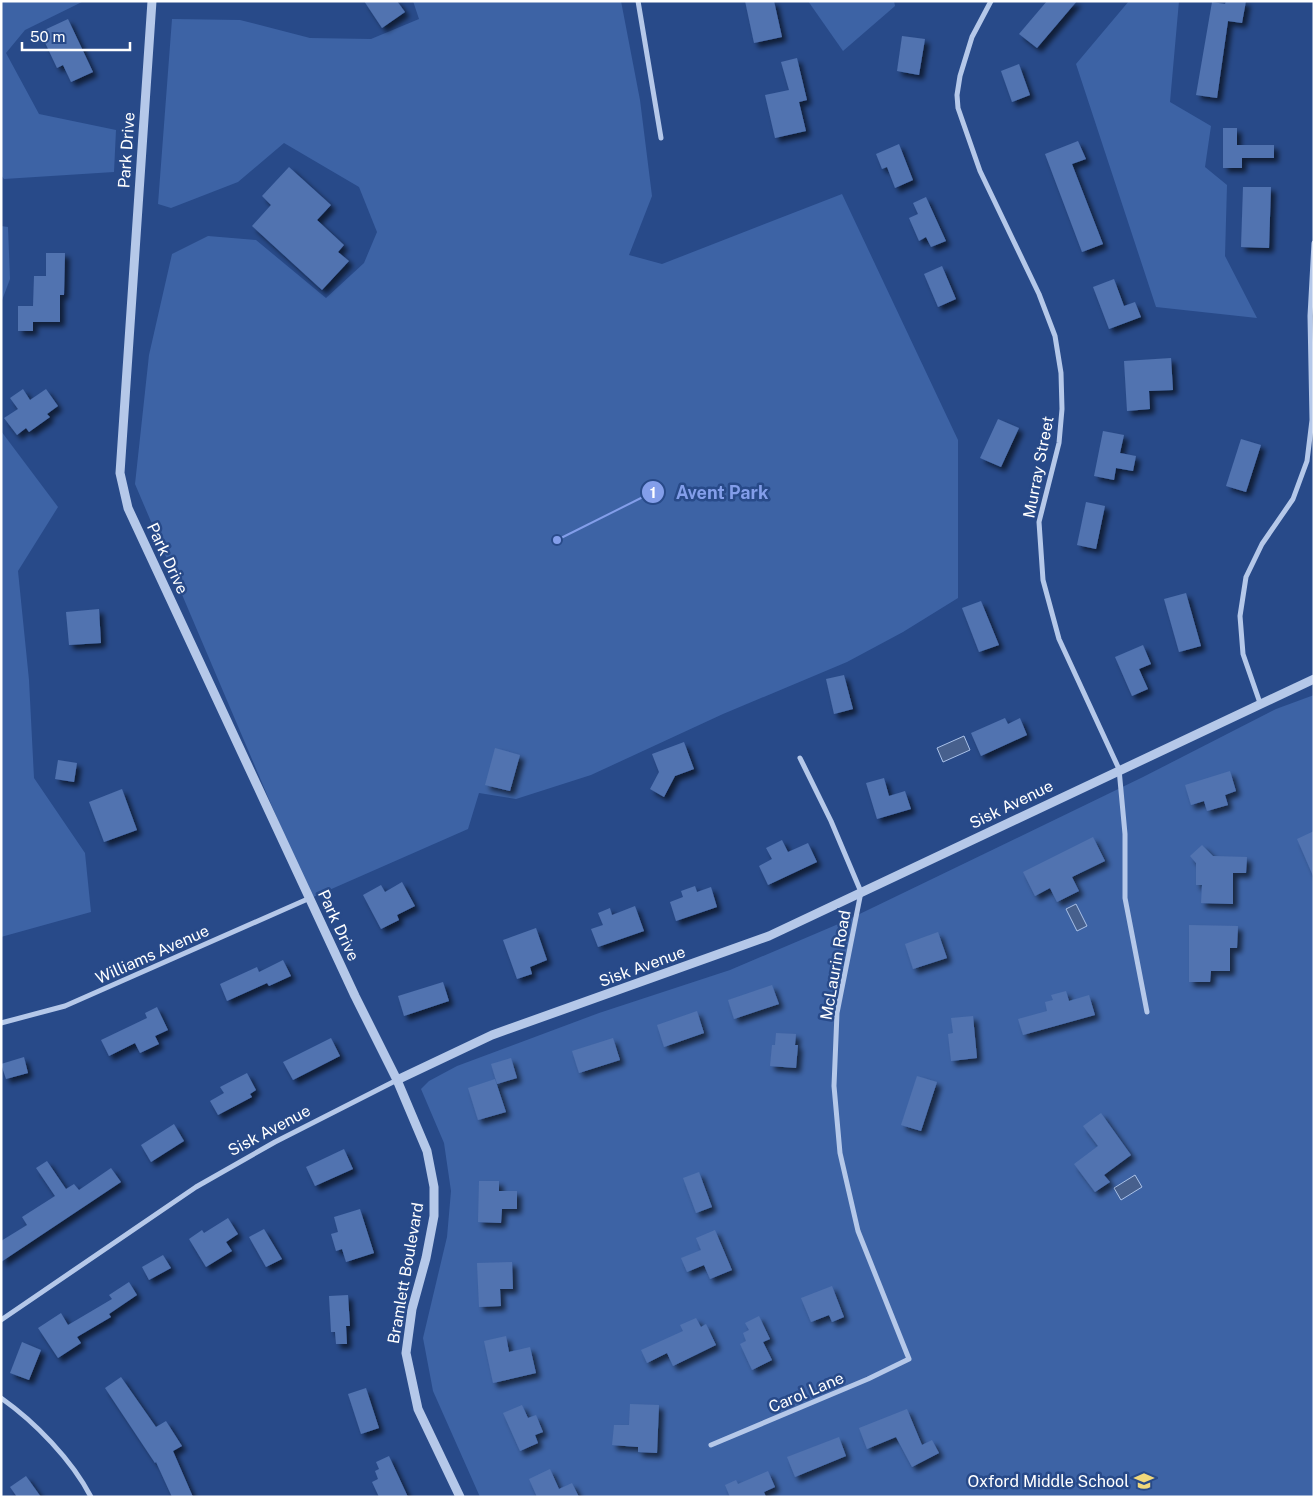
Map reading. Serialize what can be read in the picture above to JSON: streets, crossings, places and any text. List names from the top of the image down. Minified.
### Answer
{"streets":{"street":["Park Drive","Murray Street","Sisk Avenue","Williams Avenue","McLaurin Road","Bramlett Boulevard","Carol Lane"]},"crossings":[["Park Drive","Sisk Avenue"],["Park Drive","Williams Avenue"],["Park Drive","Bramlett Boulevard"],["Murray Street","Sisk Avenue"],["Sisk Avenue","McLaurin Road"],["Sisk Avenue","Bramlett Boulevard"],["McLaurin Road","Carol Lane"]],"places":{"other":["Avent Park"],"school or university":["Oxford Middle School"]},"scale_bar":"50 m"}
